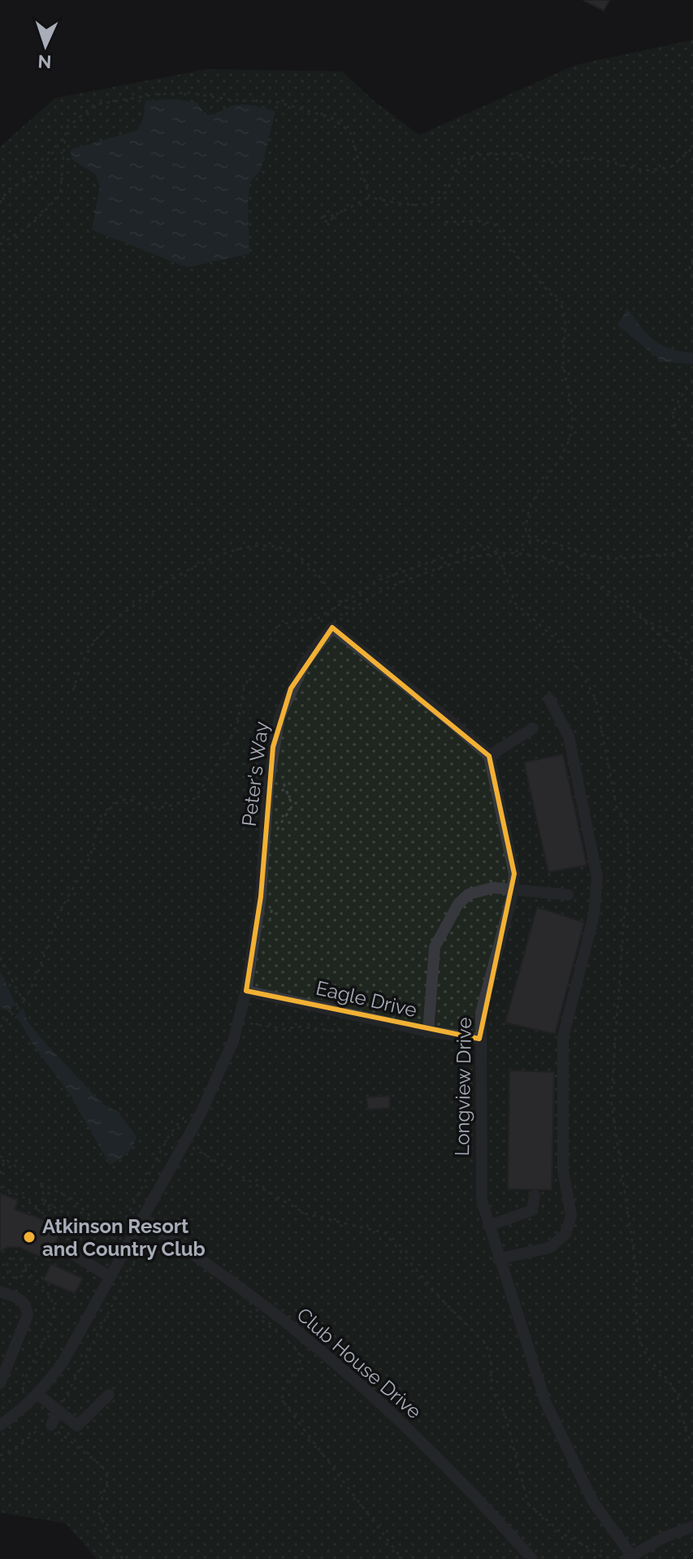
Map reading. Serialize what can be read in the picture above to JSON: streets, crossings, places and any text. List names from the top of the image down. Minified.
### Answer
{"streets":{"street":["Peter's Way","Eagle Drive","Longview Drive","Club House Drive"]},"crossings":[["Peter's Way","Eagle Drive"],["Peter's Way","Club House Drive"],["Eagle Drive","Longview Drive"]],"places":["Atkinson Resort and Country Club"],"north":"bottom"}
